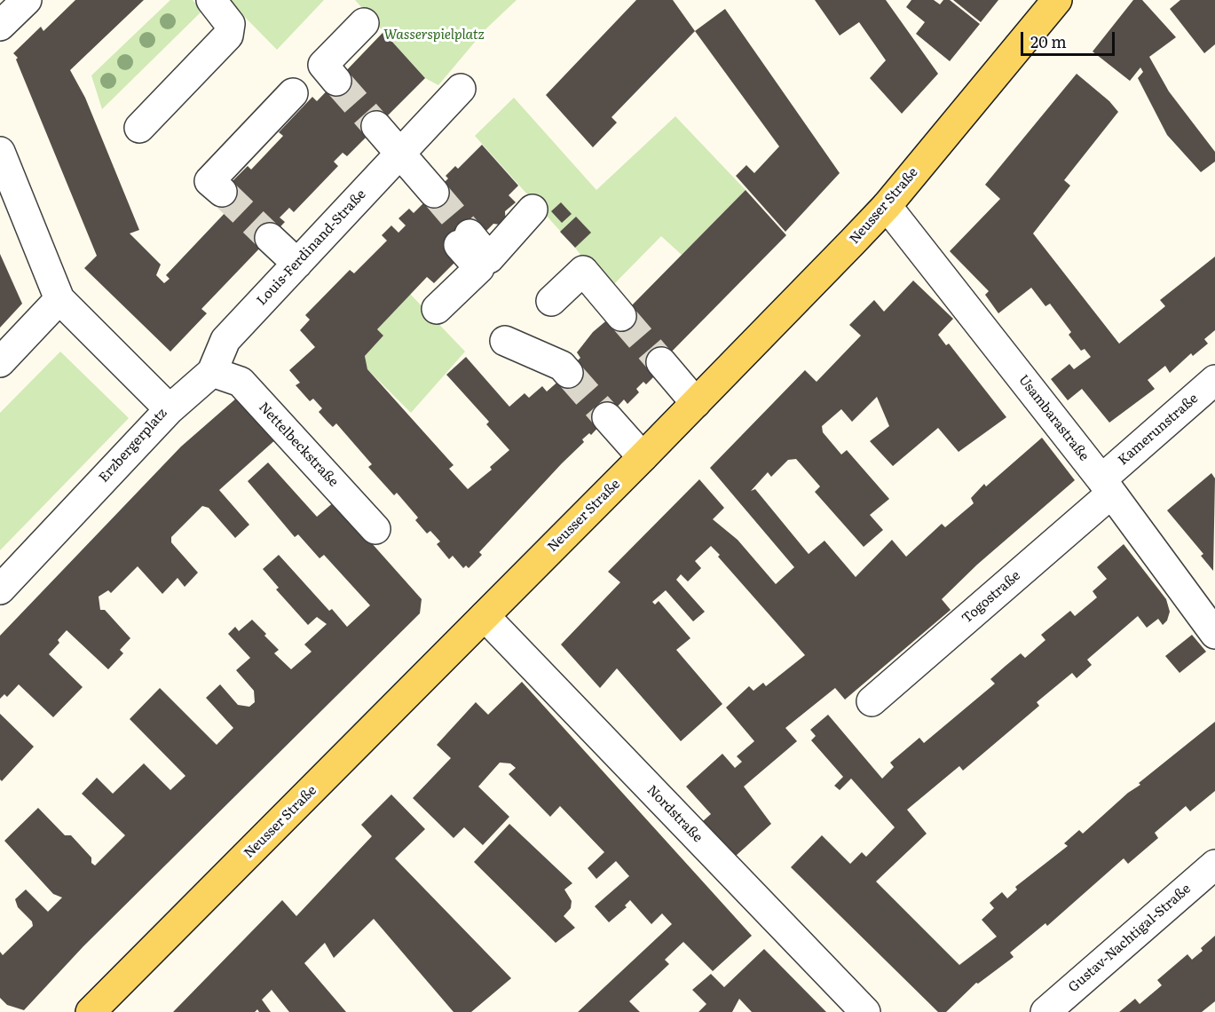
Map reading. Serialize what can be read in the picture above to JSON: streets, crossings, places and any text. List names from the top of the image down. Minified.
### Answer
{"streets":{"main road":["Neusser Straße"],"street":["Louis-Ferdinand-Straße","Usambarastraße","Kamerunstraße","Nettelbeckstraße","Erzbergerplatz","Togostraße","Nordstraße","Gustav-Nachtigal-Straße"]},"crossings":[["Neusser Straße","Usambarastraße"],["Neusser Straße","Nordstraße"],["Louis-Ferdinand-Straße","Nettelbeckstraße"],["Louis-Ferdinand-Straße","Erzbergerplatz"],["Usambarastraße","Kamerunstraße"],["Usambarastraße","Togostraße"],["Kamerunstraße","Togostraße"]],"parks":["Wasserspielplatz"],"scale_bar":"20 m"}
